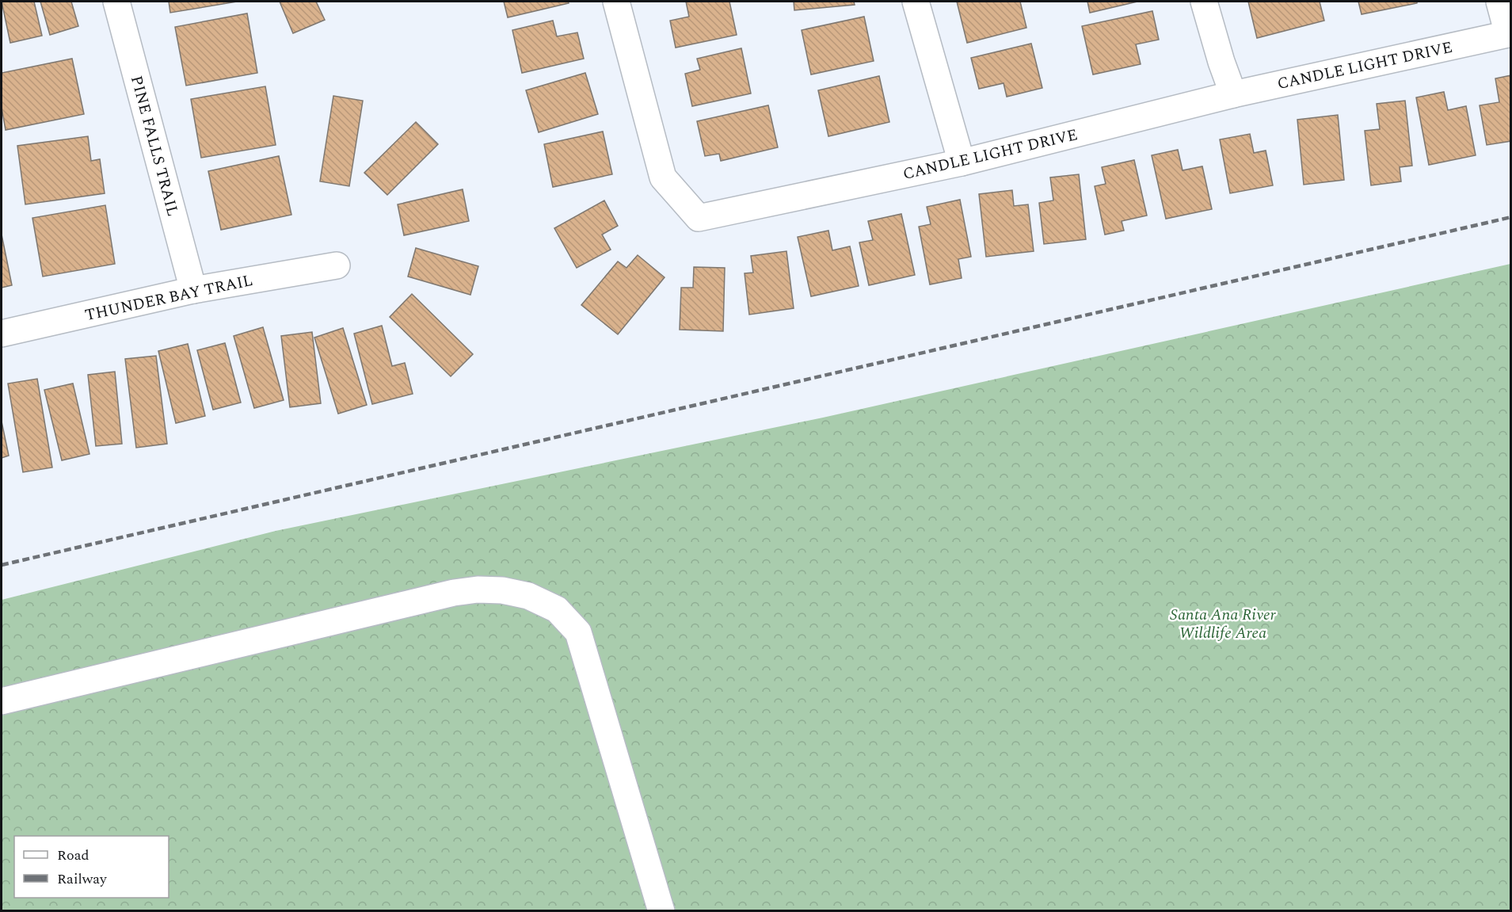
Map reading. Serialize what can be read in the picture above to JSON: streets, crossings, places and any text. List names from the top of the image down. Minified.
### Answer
{"streets":{"street":["CANDLE LIGHT DRIVE","PINE FALLS TRAIL","THUNDER BAY TRAIL"]},"crossings":[["PINE FALLS TRAIL","THUNDER BAY TRAIL"]],"parks":["Santa Ana River Wildlife Area"],"legend":["Road","Railway"]}
